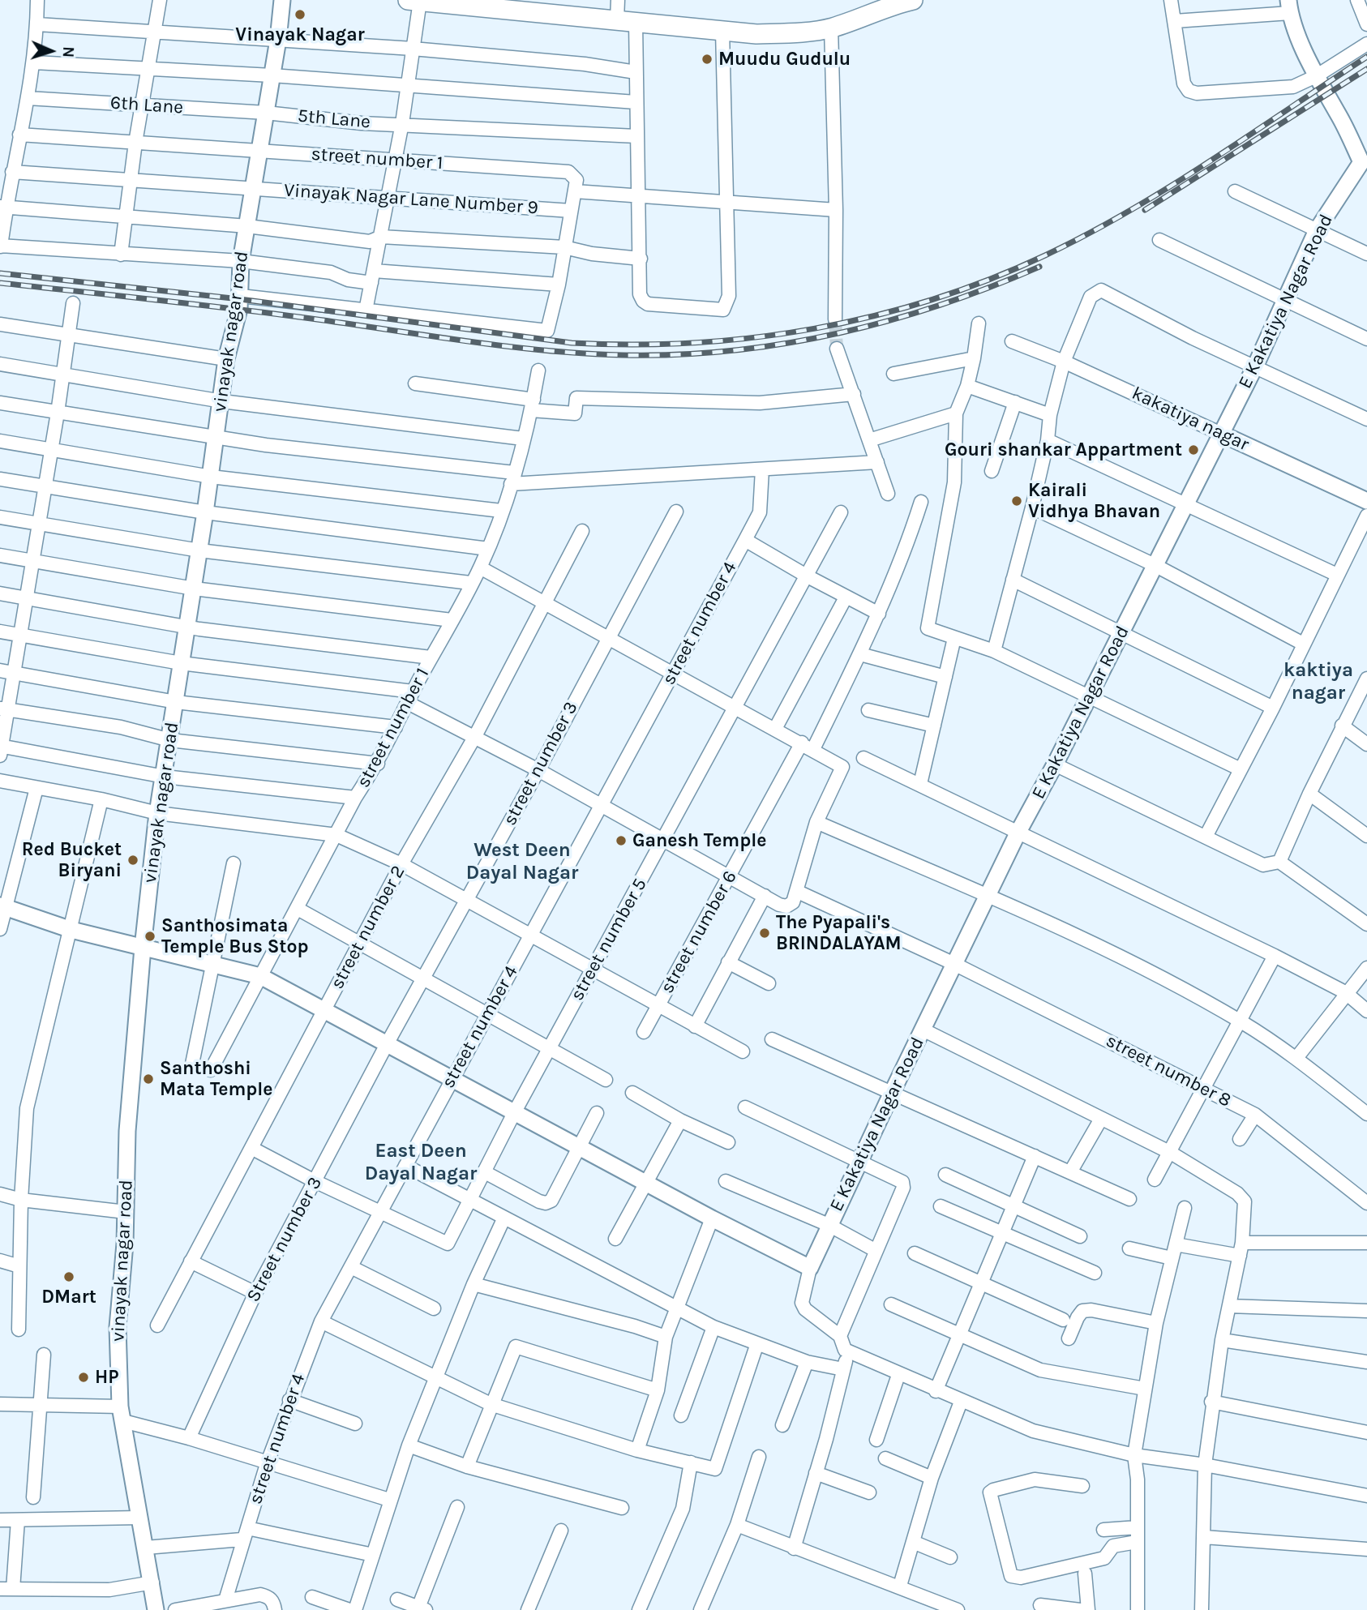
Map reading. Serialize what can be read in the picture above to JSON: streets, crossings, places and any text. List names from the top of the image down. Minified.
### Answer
{"streets":{"street":["6th Lane","5th Lane","street number 1","Vinayak Nagar Lane Number 9","E Kakatiya Nagar Road","vinayak nagar road","kakatiya nagar","street number 4","street number 3","street number 2","street number 6","street number 5","street number 8","Street number 3"]},"crossings":[["6th Lane","5th Lane"],["6th Lane","vinayak nagar road"],["5th Lane","vinayak nagar road"],["street number 1","vinayak nagar road"],["Vinayak Nagar Lane Number 9","vinayak nagar road"],["E Kakatiya Nagar Road","kakatiya nagar"],["E Kakatiya Nagar Road","street number 8"],["street number 4","street number 5"],["street number 3","Street number 3"]],"districts":["kaktiya nagar","West Deen Dayal Nagar","East Deen Dayal Nagar"],"places":["Vinayak Nagar","Muudu Gudulu","Gouri shankar Appartment","Kairali Vidhya Bhavan","Ganesh Temple","Red Bucket Biryani","The Pyapali's BRINDALAYAM","Santhosimata Temple Bus Stop","Santhoshi Mata Temple","DMart","HP"],"north":"right"}
